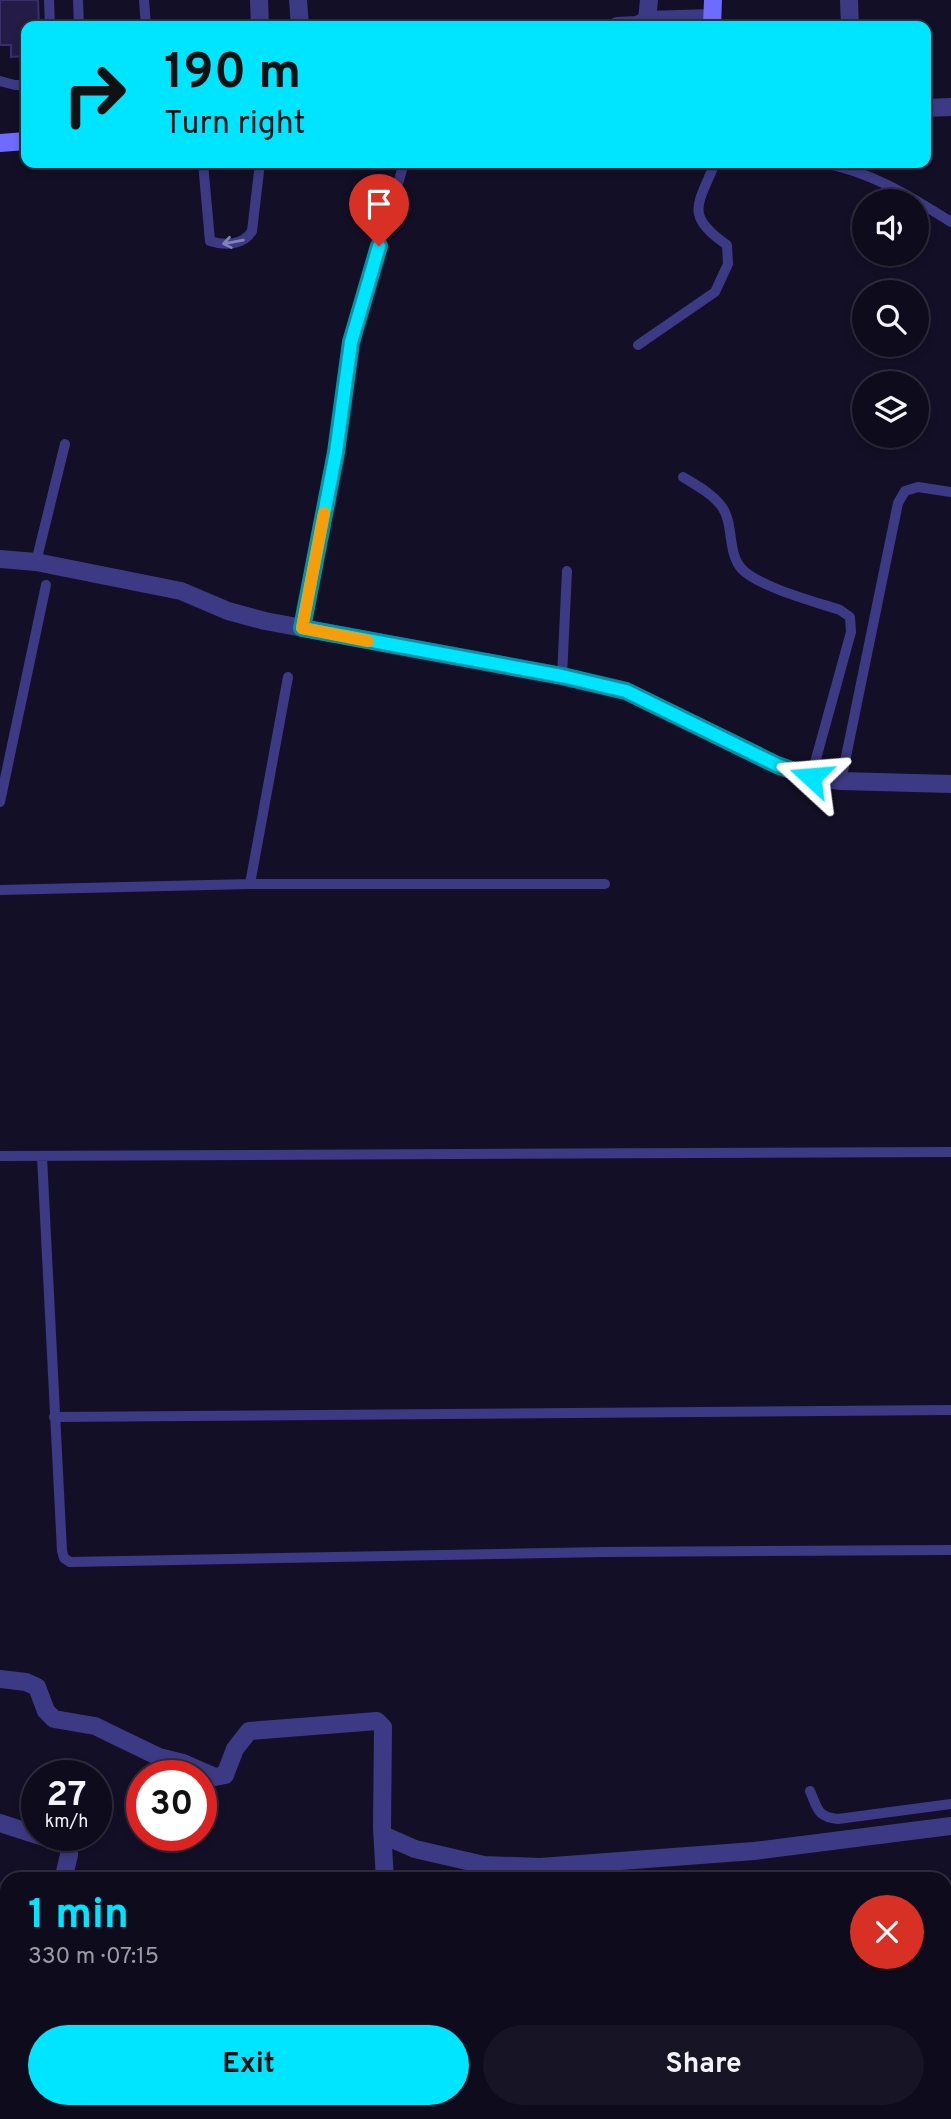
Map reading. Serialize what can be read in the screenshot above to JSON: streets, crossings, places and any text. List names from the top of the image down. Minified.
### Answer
{"page":{"turn":["190 m","Turn right"],"speed":"27 km/h","limit":"30","heading":["1 min","330 m · 07:15"],"buttons":["Exit","Share"]}}
